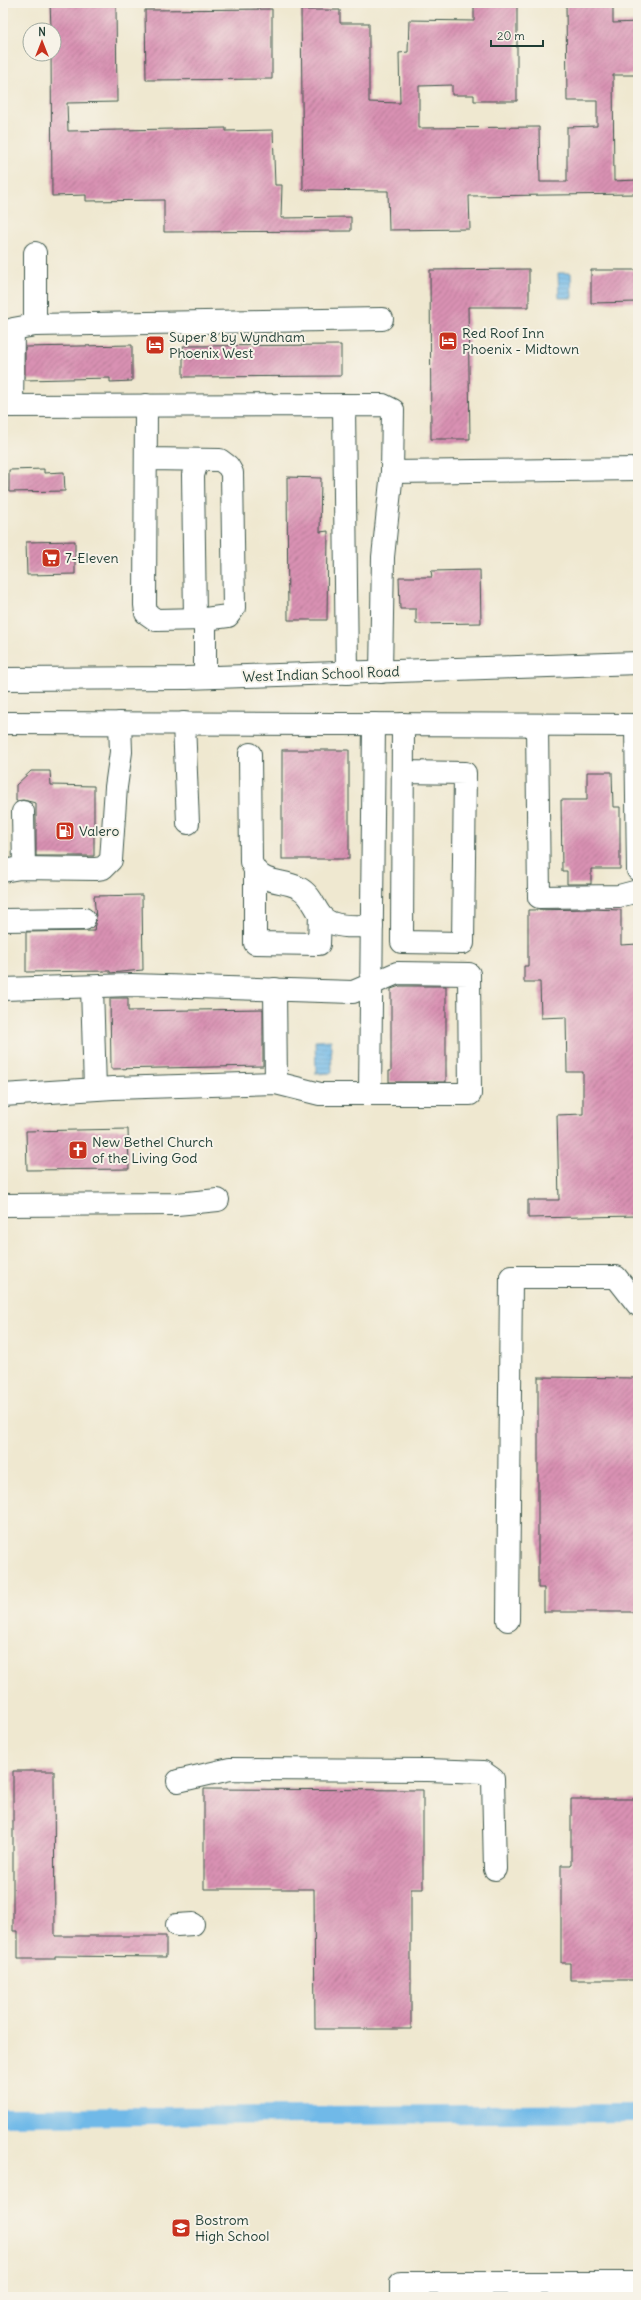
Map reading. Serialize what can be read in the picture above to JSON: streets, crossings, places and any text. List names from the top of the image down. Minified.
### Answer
{"streets":{"main road":["West Indian School Road"]},"places":{"hotel":["Red Roof Inn Phoenix - Midtown","Super 8 by Wyndham Phoenix West"],"supermarket":["7-Eleven"],"fuel station":["Valero"],"church":["New Bethel Church of the Living God"],"school or university":["Bostrom High School"]},"scale_bar":"20 m","north":"top"}
